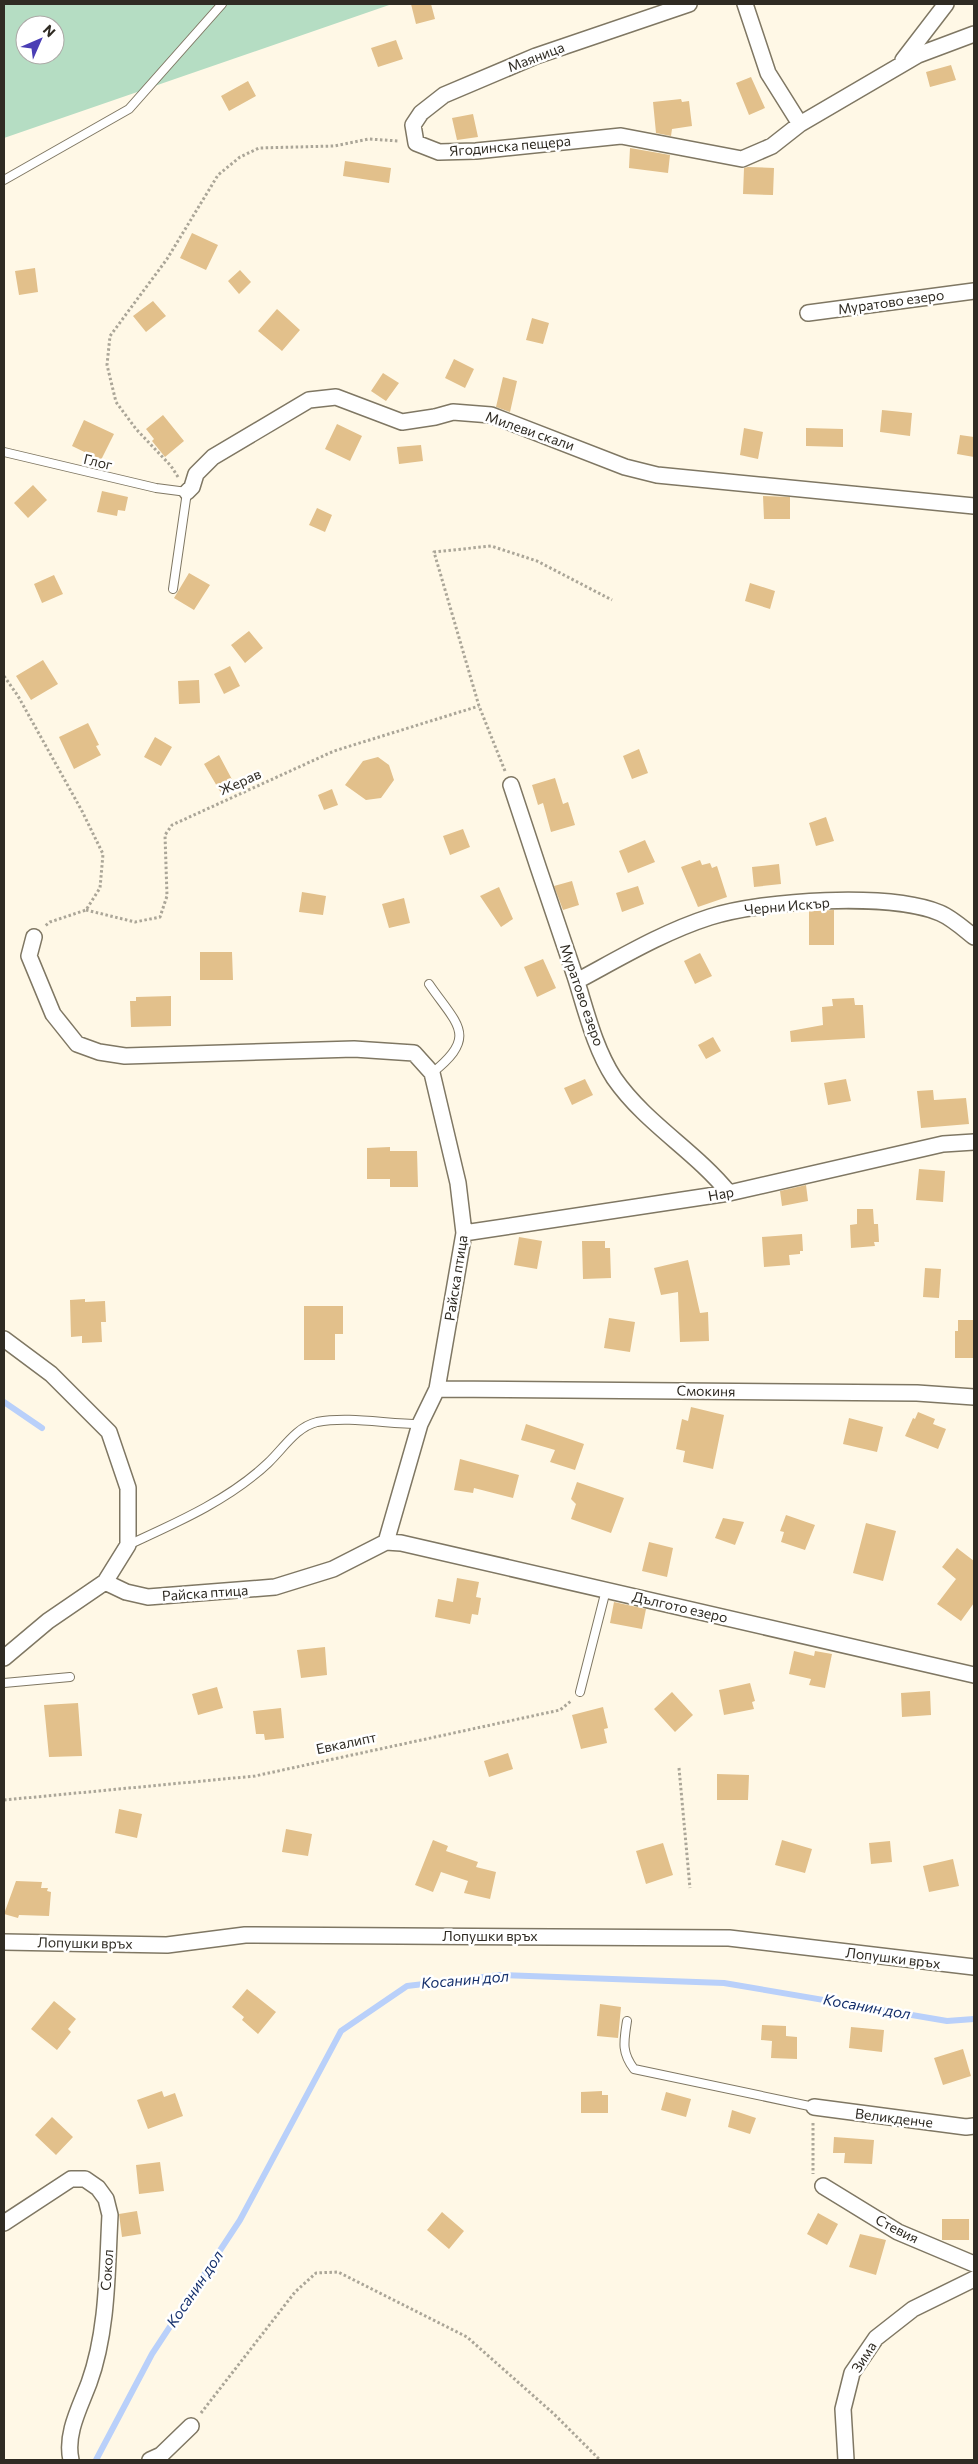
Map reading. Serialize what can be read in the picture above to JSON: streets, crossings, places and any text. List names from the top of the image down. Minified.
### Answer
{"streets":{"street":["Маяница","Ягодинска пещера","Муратово езеро","Милеви скали","Черни Искър","Нар","Райска птица","Смокиня","Дългото езеро","Лопушки връх","Великденче","Стевия","Сокол","Зима"],"lane":["Глог"],"path":["Жерав","Евкалипт"]},"crossings":[["Маяница","Ягодинска пещера"],["Муратово езеро","Черни Искър"],["Муратово езеро","Нар"],["Милеви скали","Глог"],["Нар","Райска птица"],["Райска птица","Смокиня"],["Райска птица","Дългото езеро"]],"water":["Косанин дол"],"north":"top right"}
